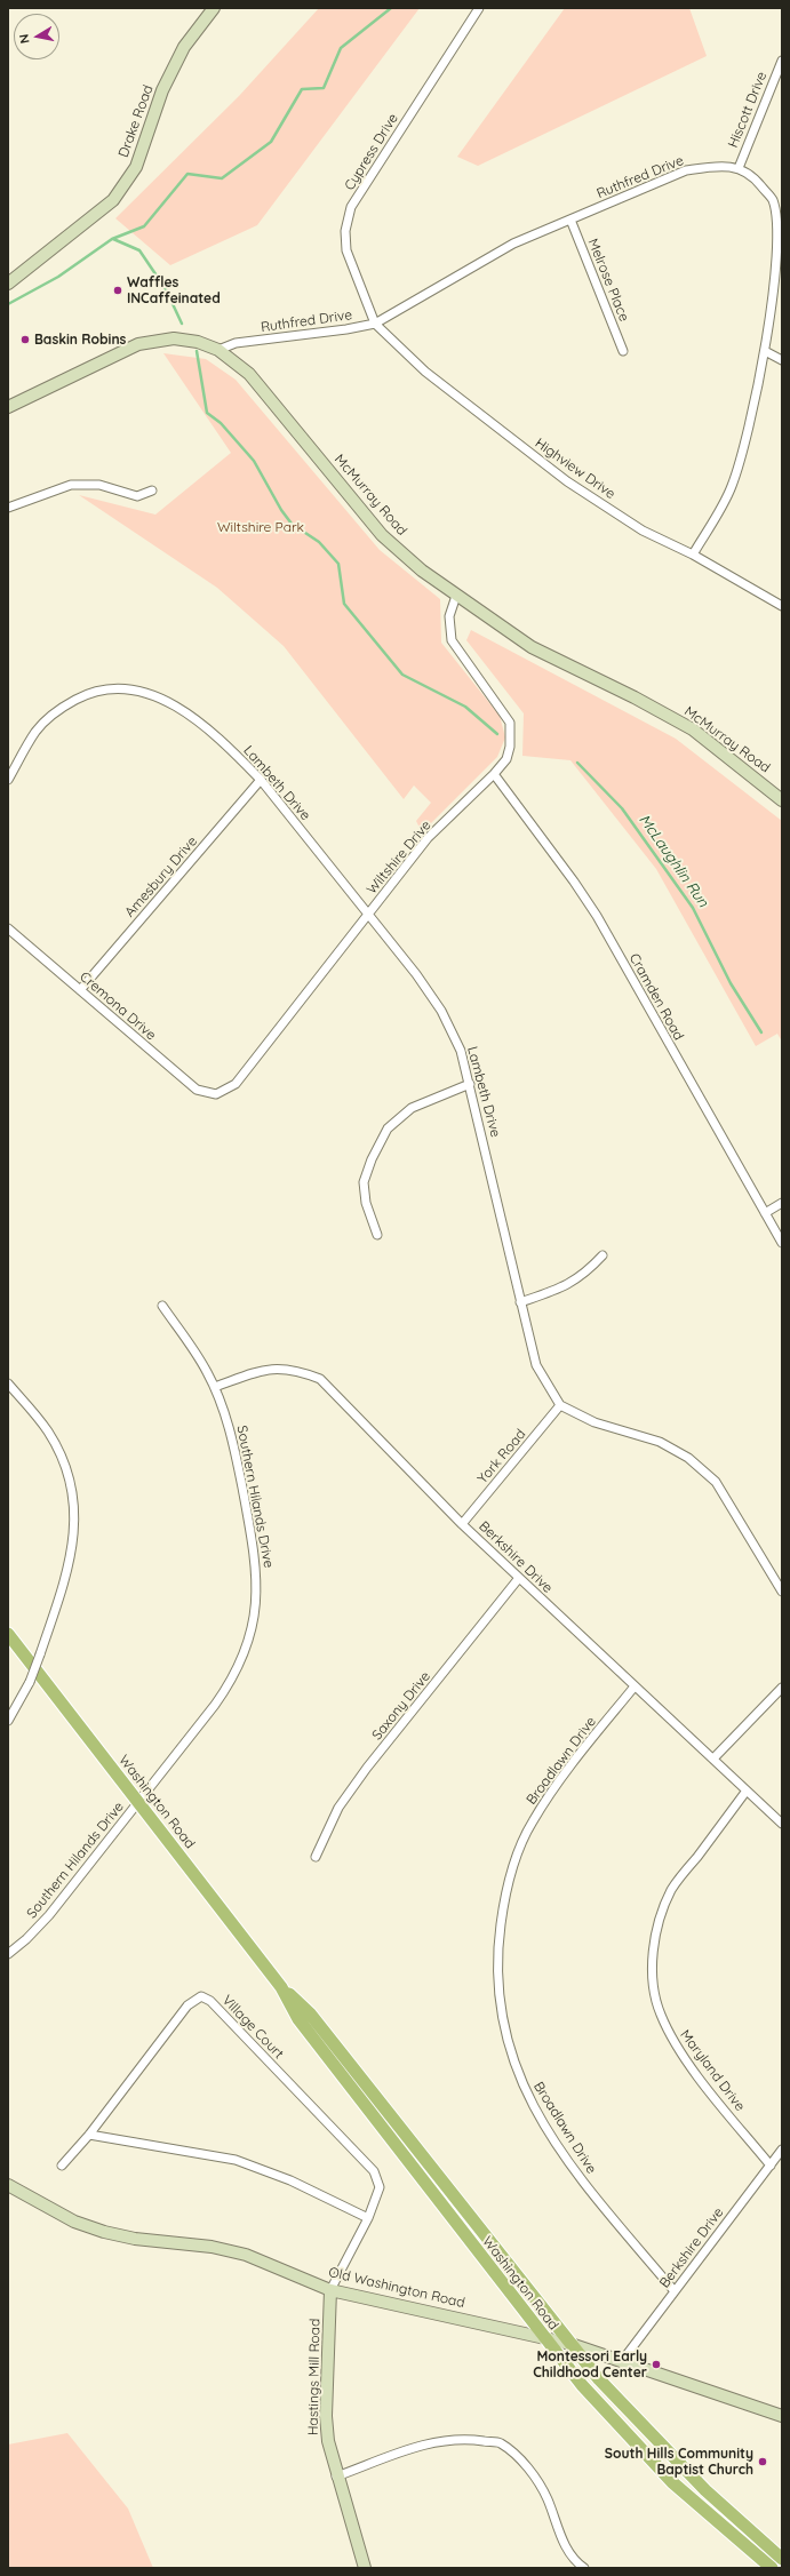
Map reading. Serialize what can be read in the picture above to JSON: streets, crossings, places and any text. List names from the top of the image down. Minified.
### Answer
{"streets":{"main road":["Washington Road"],"street":["Hiscott Drive","Drake Road","Cypress Drive","Ruthfred Drive","Melrose Place","Highview Drive","McMurray Road","Lambeth Drive","Wiltshire Drive","Amesbury Drive","Cramden Road","Cremona Drive","York Road","Southern Hilands Drive","Berkshire Drive","Saxony Drive","Broadlawn Drive","Village Court","Maryland Drive","Old Washington Road","Hastings Mill Road"]},"crossings":[["Hiscott Drive","Ruthfred Drive"],["Cypress Drive","Ruthfred Drive"],["Cypress Drive","Highview Drive"],["Ruthfred Drive","Melrose Place"],["Ruthfred Drive","Highview Drive"],["Ruthfred Drive","McMurray Road"],["McMurray Road","Wiltshire Drive"],["Lambeth Drive","Wiltshire Drive"],["Lambeth Drive","Amesbury Drive"],["Lambeth Drive","York Road"],["Wiltshire Drive","Cramden Road"],["Wiltshire Drive","Cremona Drive"],["Amesbury Drive","Cremona Drive"],["York Road","Berkshire Drive"],["Southern Hilands Drive","Berkshire Drive"],["Southern Hilands Drive","Washington Road"],["Berkshire Drive","Saxony Drive"],["Berkshire Drive","Broadlawn Drive"],["Berkshire Drive","Maryland Drive"],["Berkshire Drive","Old Washington Road"],["Washington Road","Old Washington Road"],["Village Court","Old Washington Road"],["Village Court","Hastings Mill Road"],["Old Washington Road","Hastings Mill Road"]],"water":["McLaughlin Run"],"parks":["Wiltshire Park"],"places":["Waffles INCaffeinated","Baskin Robins","Montessori Early Childhood Center","South Hills Community Baptist Church"],"north":"left"}
